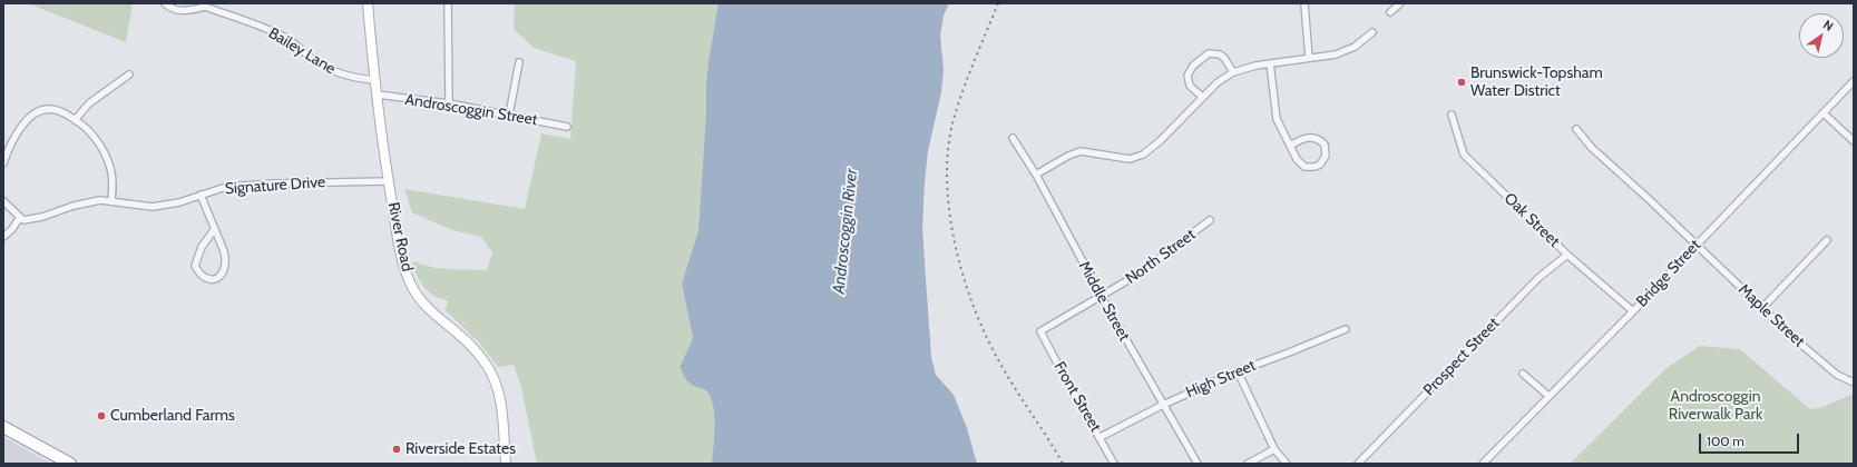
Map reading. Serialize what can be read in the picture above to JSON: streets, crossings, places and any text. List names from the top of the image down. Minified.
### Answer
{"streets":{"street":["Bailey Lane","Androscoggin Street","Signature Drive","Oak Street","River Road","North Street","Bridge Street","Middle Street","Maple Street","Prospect Street","High Street","Front Street"]},"crossings":[["Bailey Lane","River Road"],["Androscoggin Street","River Road"],["Signature Drive","River Road"],["Oak Street","Bridge Street"],["Oak Street","Prospect Street"],["North Street","Middle Street"],["North Street","Front Street"],["Bridge Street","Maple Street"],["Middle Street","High Street"],["High Street","Front Street"]],"water":["Androscoggin River"],"parks":["Androscoggin Riverwalk Park"],"places":["Brunswick-Topsham Water District","Cumberland Farms","Riverside Estates"],"scale_bar":"100 m","north":"top right"}
